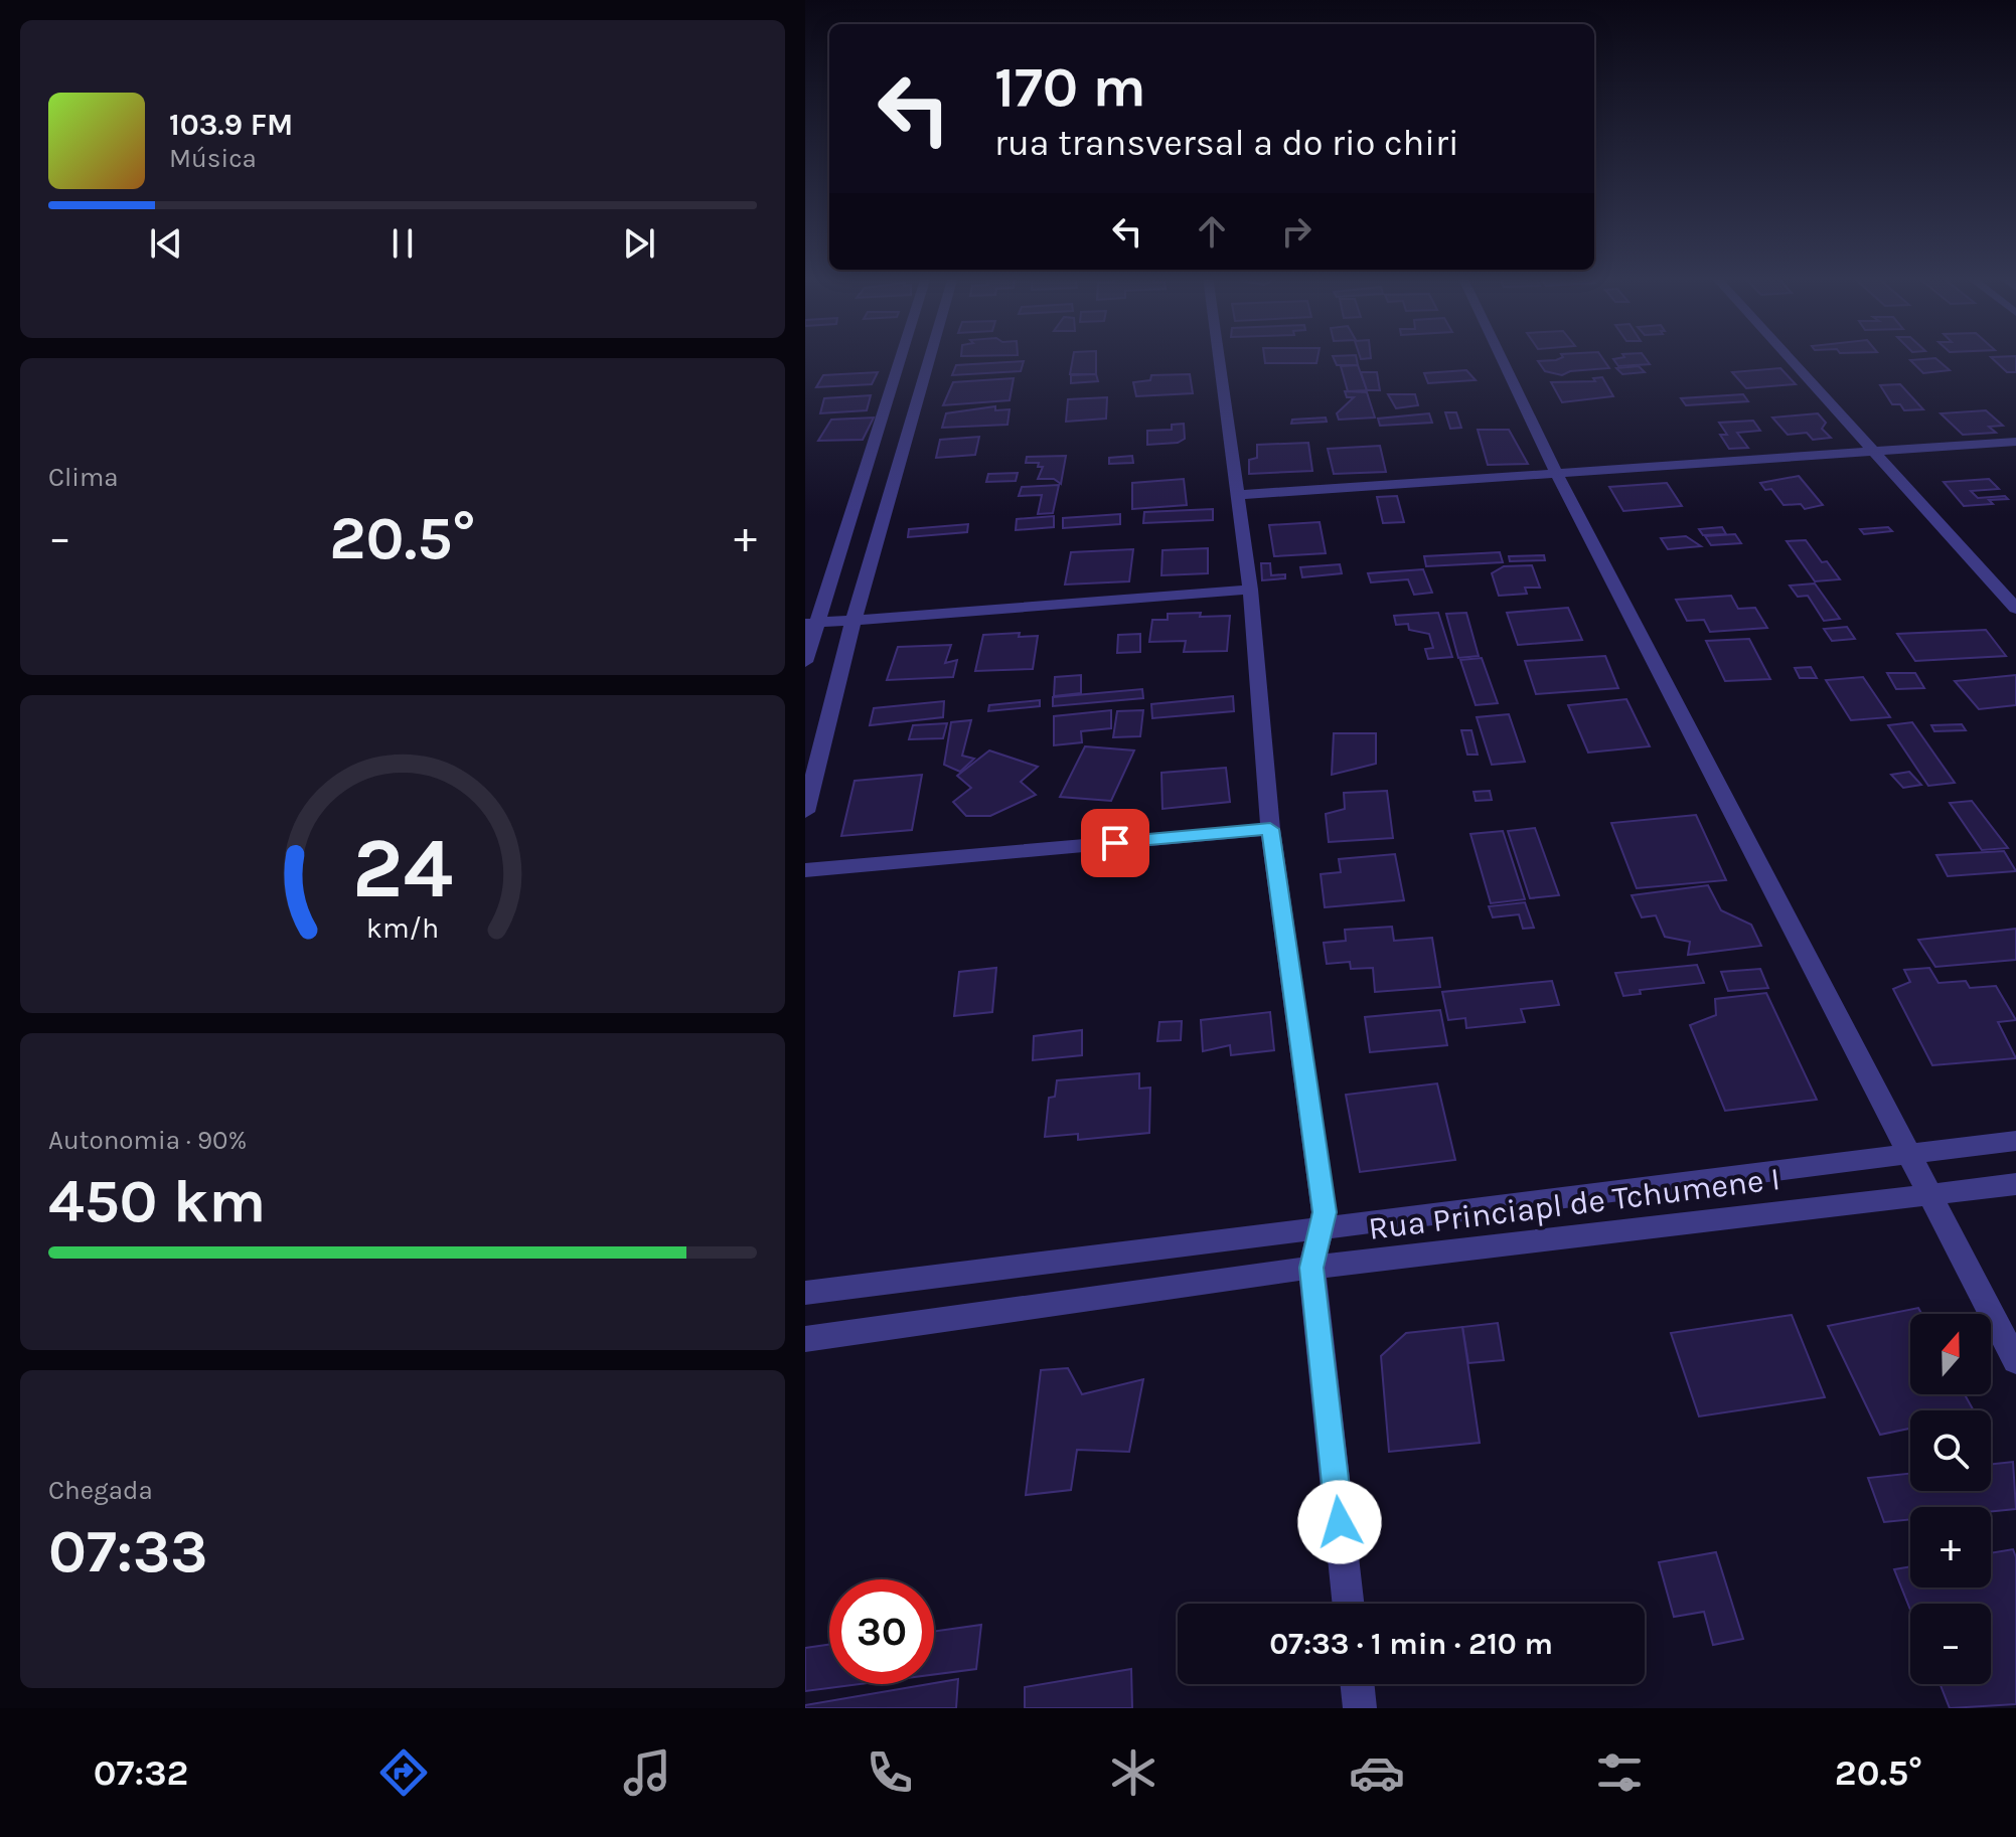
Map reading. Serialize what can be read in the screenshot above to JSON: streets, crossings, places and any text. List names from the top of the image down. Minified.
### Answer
{"streets":{"street":["Rua Princiapl de Tchumene I"]},"north":"top","page":{"turn":["170 m","rua transversal a do rio chiri"],"song":["103.9 FM","Música"],"tile":["Clima",["Autonomia · 90%","450 km"],["Chegada","07:33"]],"heat":["−","20.5°","+"],"map_buttons":["+","−"],"limit":"30","trip":"07:33 · 1 min · 210 m","tabs":["07:32","20.5°"],"gauge":["24","km/h"]}}
